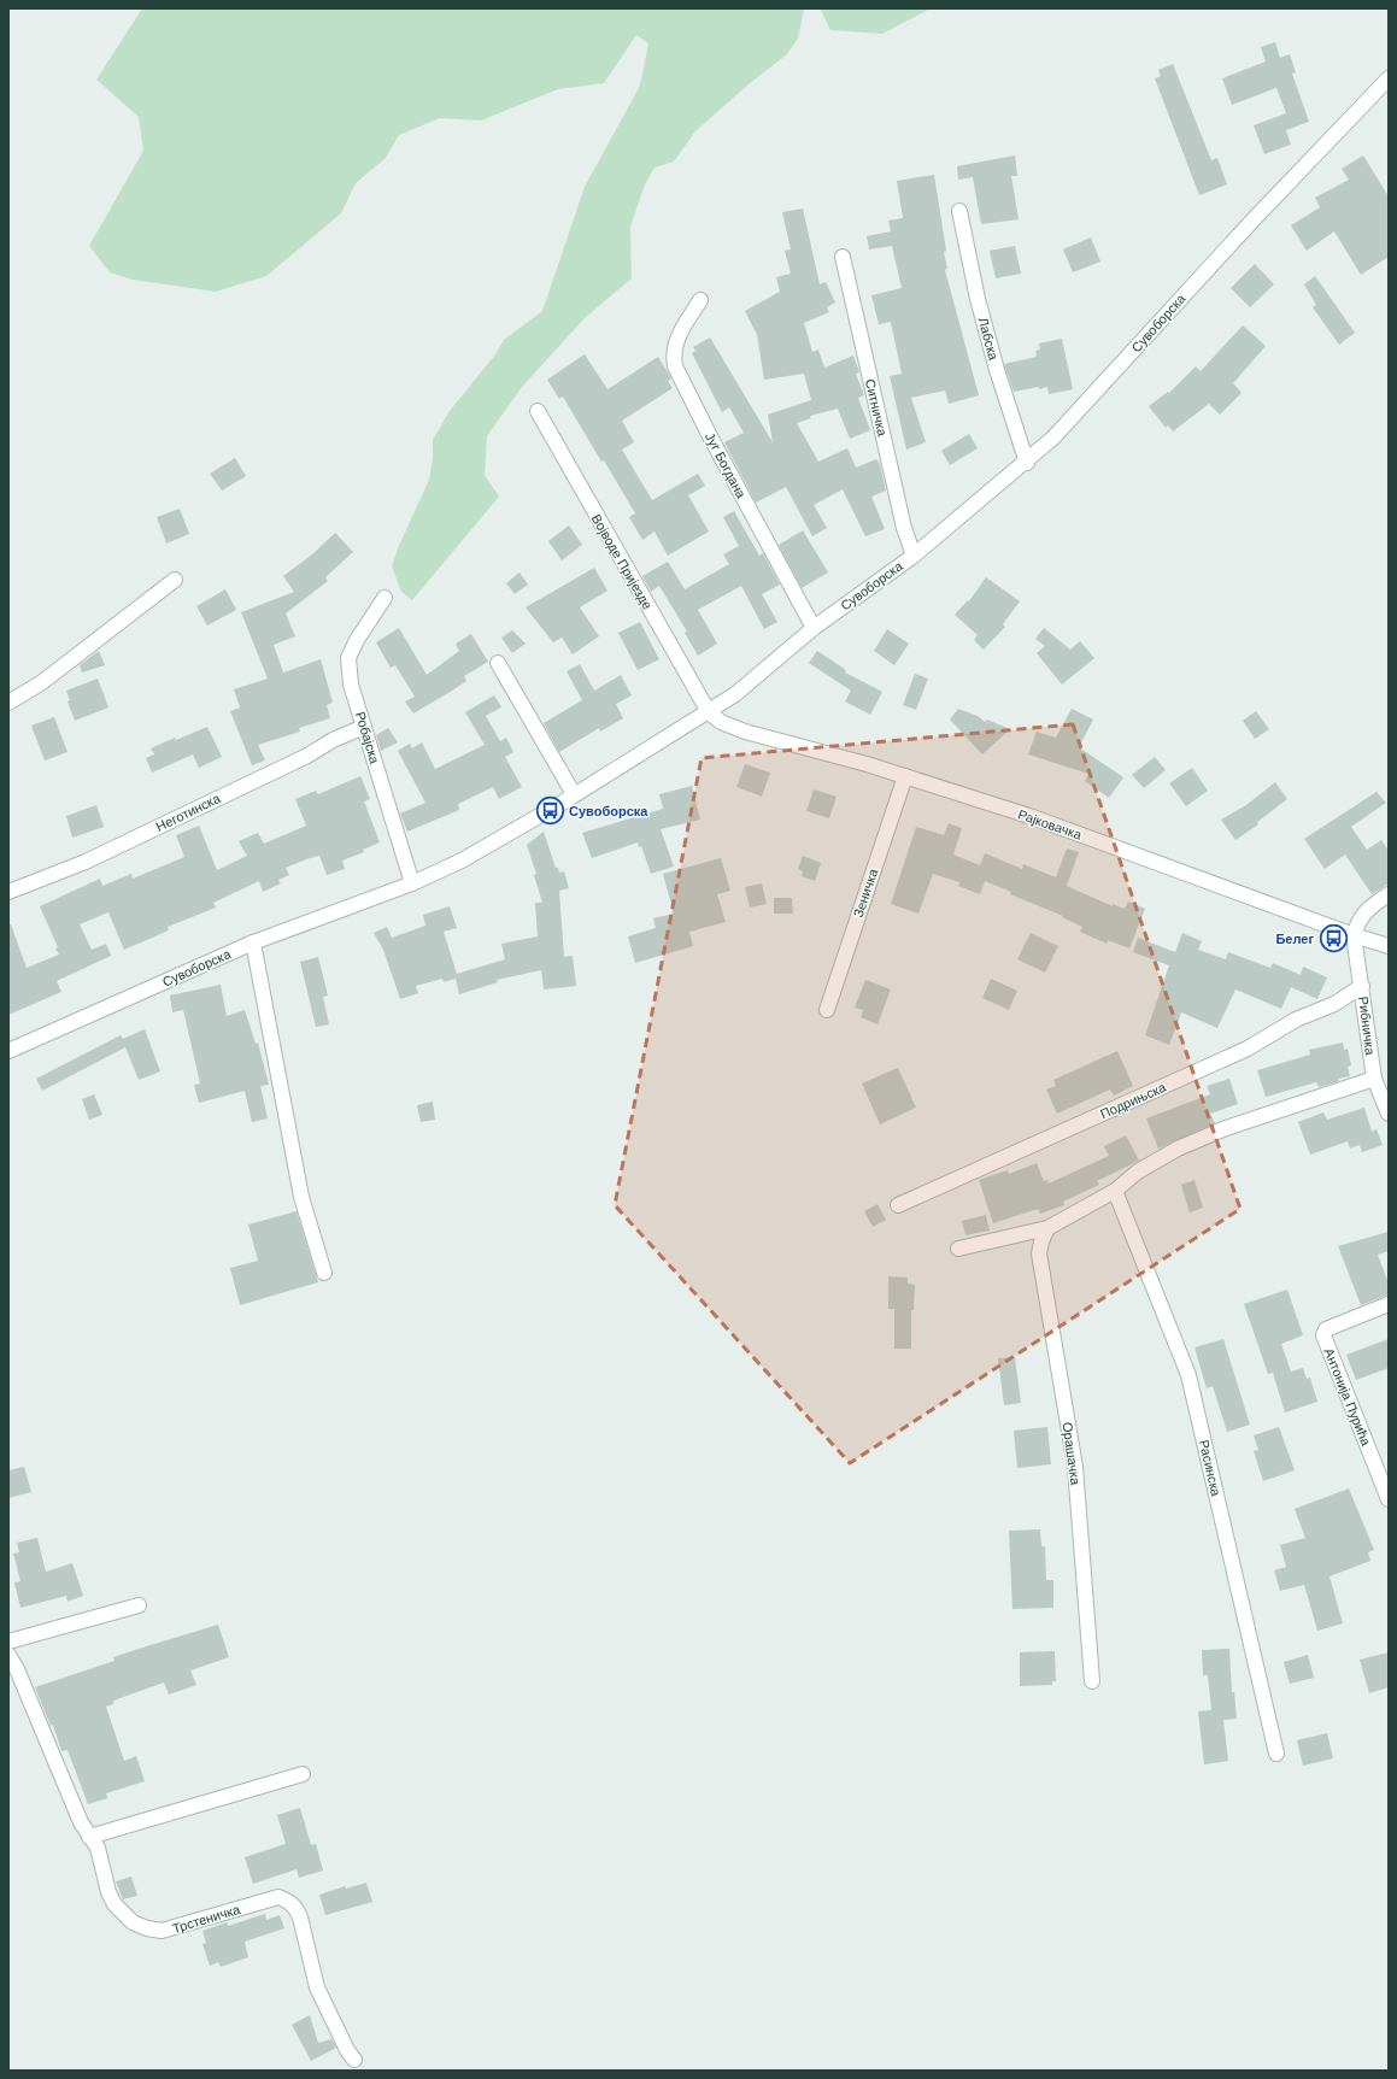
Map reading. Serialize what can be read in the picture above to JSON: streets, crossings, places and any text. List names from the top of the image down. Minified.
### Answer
{"streets":{"street":["Сувоборска","Лабска","Ситничка","Југ Богдана","Војводе Пријезде","Робајска","Неготинска","Рајковачка","Зеничка","Рибничка","Подрињска","Антонија Пурића","Орашачка","Расинска","Трстеничка"]},"crossings":[["Сувоборска","Лабска"],["Сувоборска","Ситничка"],["Сувоборска","Југ Богдана"],["Сувоборска","Војводе Пријезде"],["Сувоборска","Робајска"],["Сувоборска","Рајковачка"],["Војводе Пријезде","Рајковачка"],["Робајска","Неготинска"],["Рајковачка","Зеничка"],["Рајковачка","Рибничка"],["Рибничка","Подрињска"]],"places":{"bus stop":["Сувоборска","Белег"]}}
